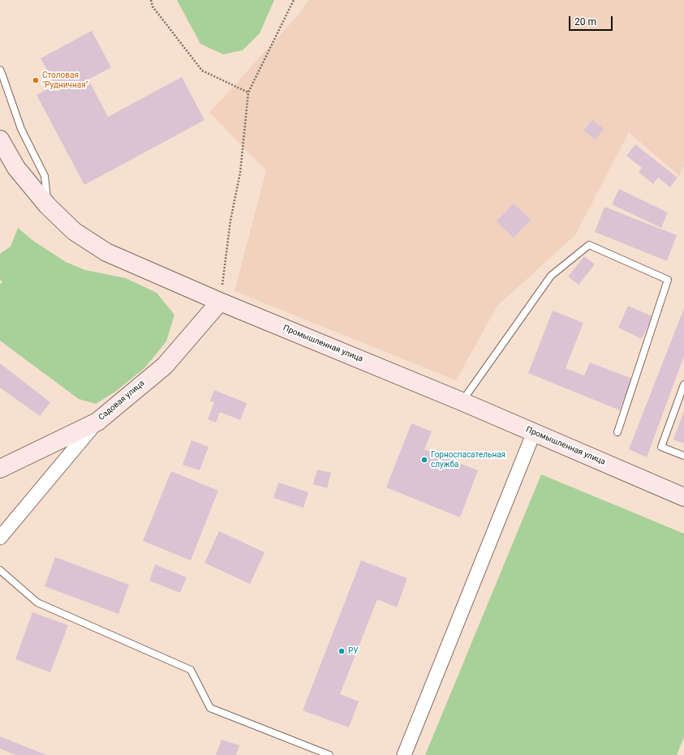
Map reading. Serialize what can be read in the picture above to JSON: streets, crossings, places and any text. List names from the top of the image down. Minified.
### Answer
{"streets":{"main road":["Промышленная улица","Садовая улица"]},"crossings":[["Промышленная улица","Садовая улица"]],"places":["Столовая \"Рудничная\"","Горноспасательная служба","РУ"],"scale_bar":"20 m"}
